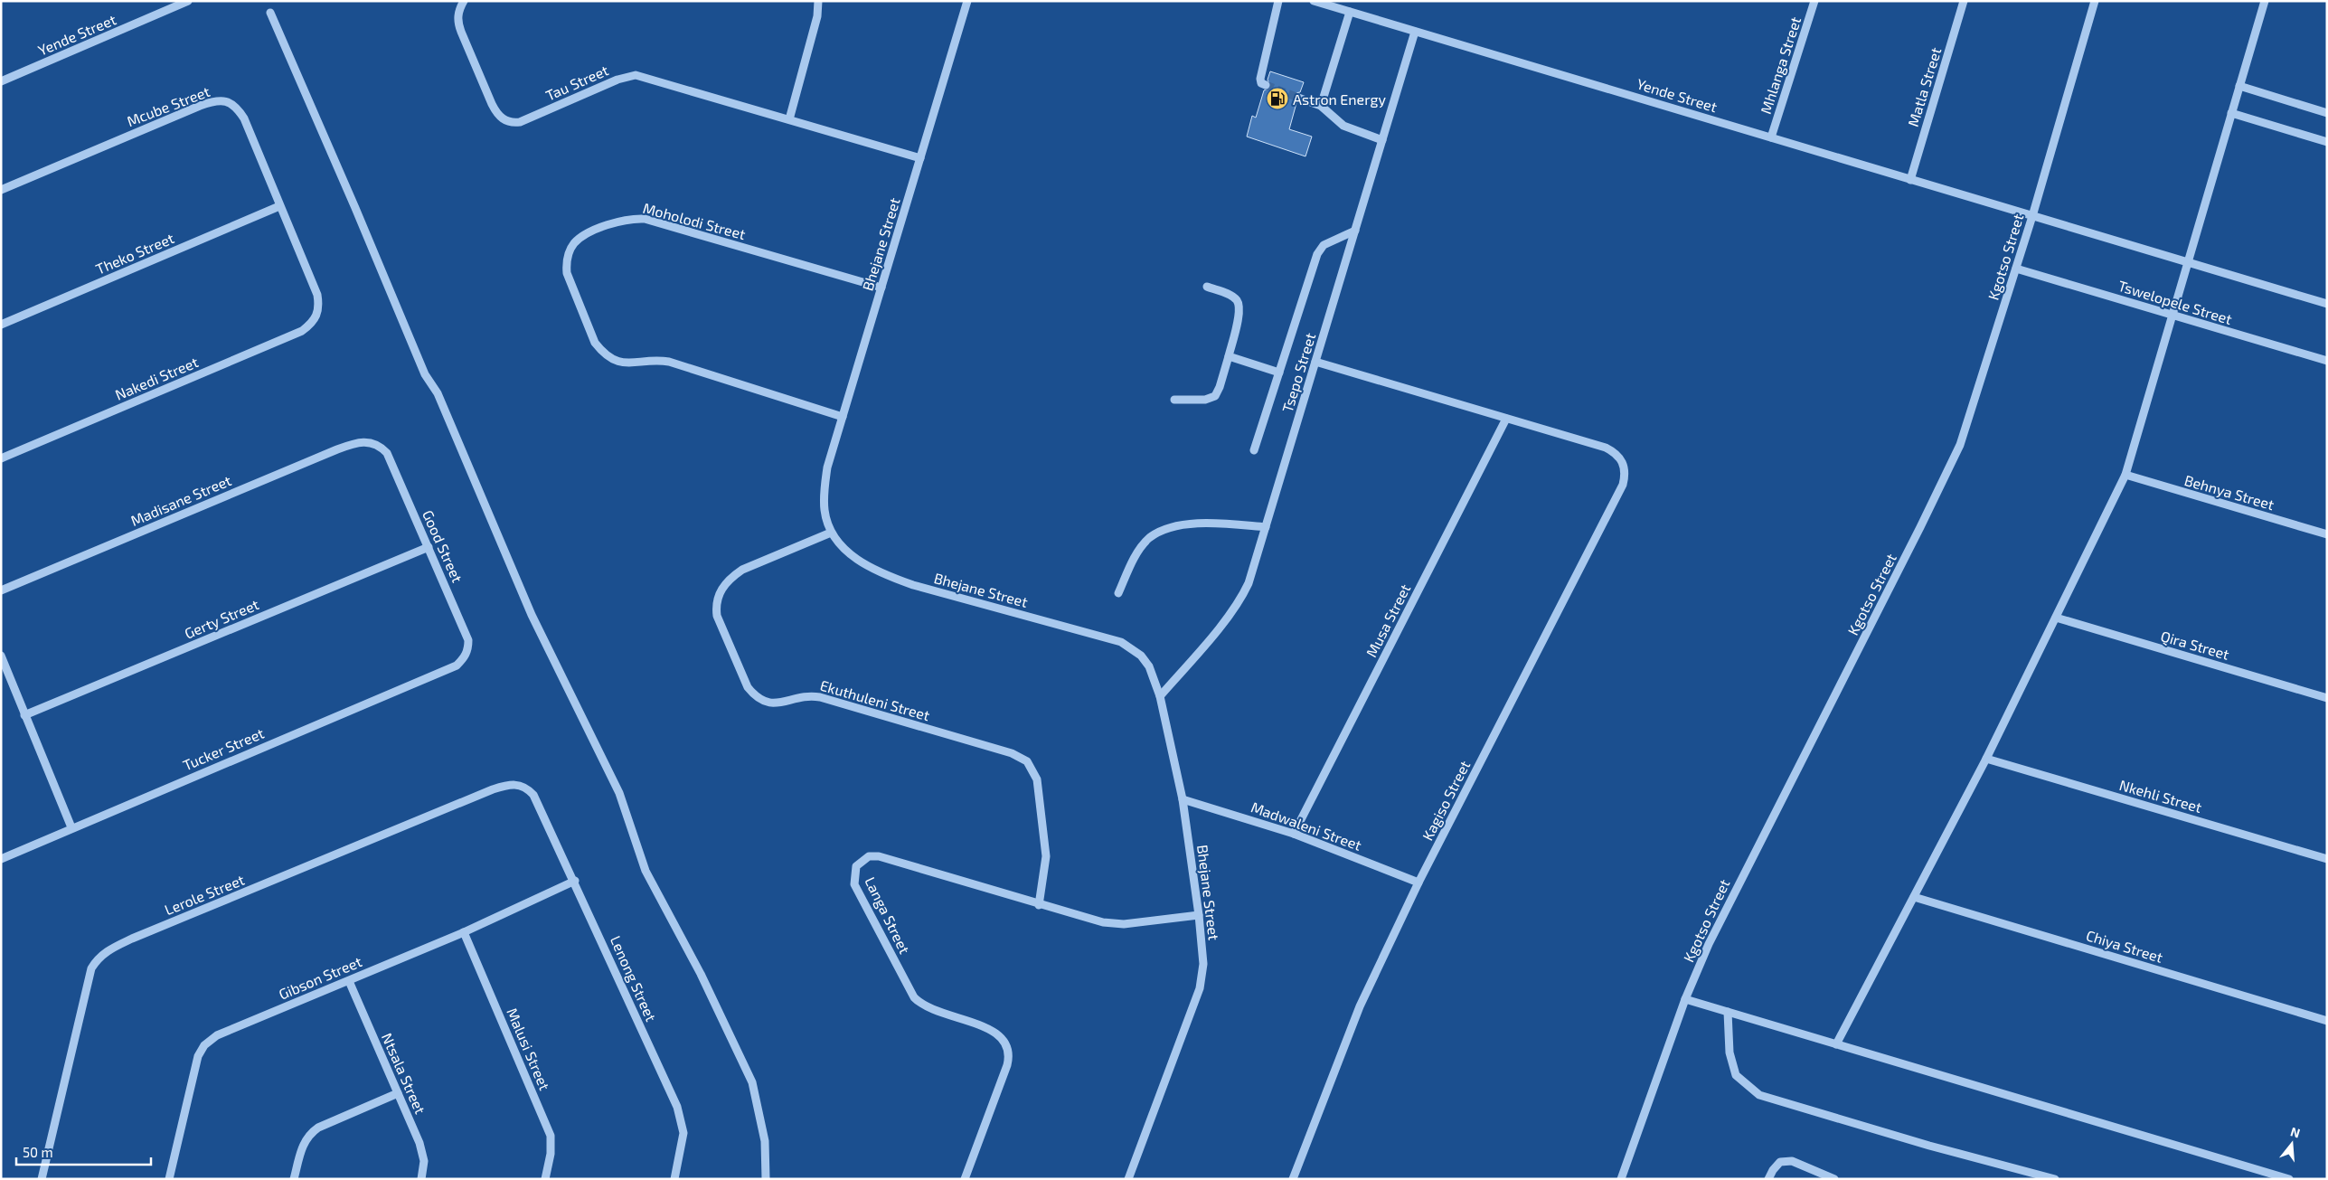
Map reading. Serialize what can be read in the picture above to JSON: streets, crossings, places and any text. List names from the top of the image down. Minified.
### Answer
{"streets":{"street":["Yende Street","Mhlanga Street","Tau Street","Matla Street","Mcube Street","Moholodi Street","Bhejane Street","Theko Street","Kgotso Street","Tswelopele Street","Tsepo Street","Nakedi Street","Behnya Street","Madisane Street","Good Street","Gerty Street","Musa Street","Qira Street","Ekuthuleni Street","Tucker Street","Nkehli Street","Kagiso Street","Madwaleni Street","Lerole Street","Langa Street","Chiya Street","Gibson Street","Lenong Street","Malusi Street","Ntsala Street"]},"crossings":[["Yende Street","Mhlanga Street"],["Yende Street","Matla Street"],["Yende Street","Kgotso Street"],["Yende Street","Tsepo Street"],["Tau Street","Bhejane Street"],["Mcube Street","Theko Street"],["Mcube Street","Nakedi Street"],["Moholodi Street","Bhejane Street"],["Bhejane Street","Tsepo Street"],["Bhejane Street","Ekuthuleni Street"],["Bhejane Street","Madwaleni Street"],["Bhejane Street","Langa Street"],["Kgotso Street","Tswelopele Street"],["Madisane Street","Good Street"],["Good Street","Gerty Street"],["Good Street","Tucker Street"],["Musa Street","Kagiso Street"],["Musa Street","Madwaleni Street"],["Ekuthuleni Street","Langa Street"],["Kagiso Street","Madwaleni Street"],["Lerole Street","Lenong Street"],["Gibson Street","Lenong Street"],["Gibson Street","Malusi Street"],["Gibson Street","Ntsala Street"]],"places":{"fuel station":["Astron Energy"]},"scale_bar":"50 m","north":"top"}
